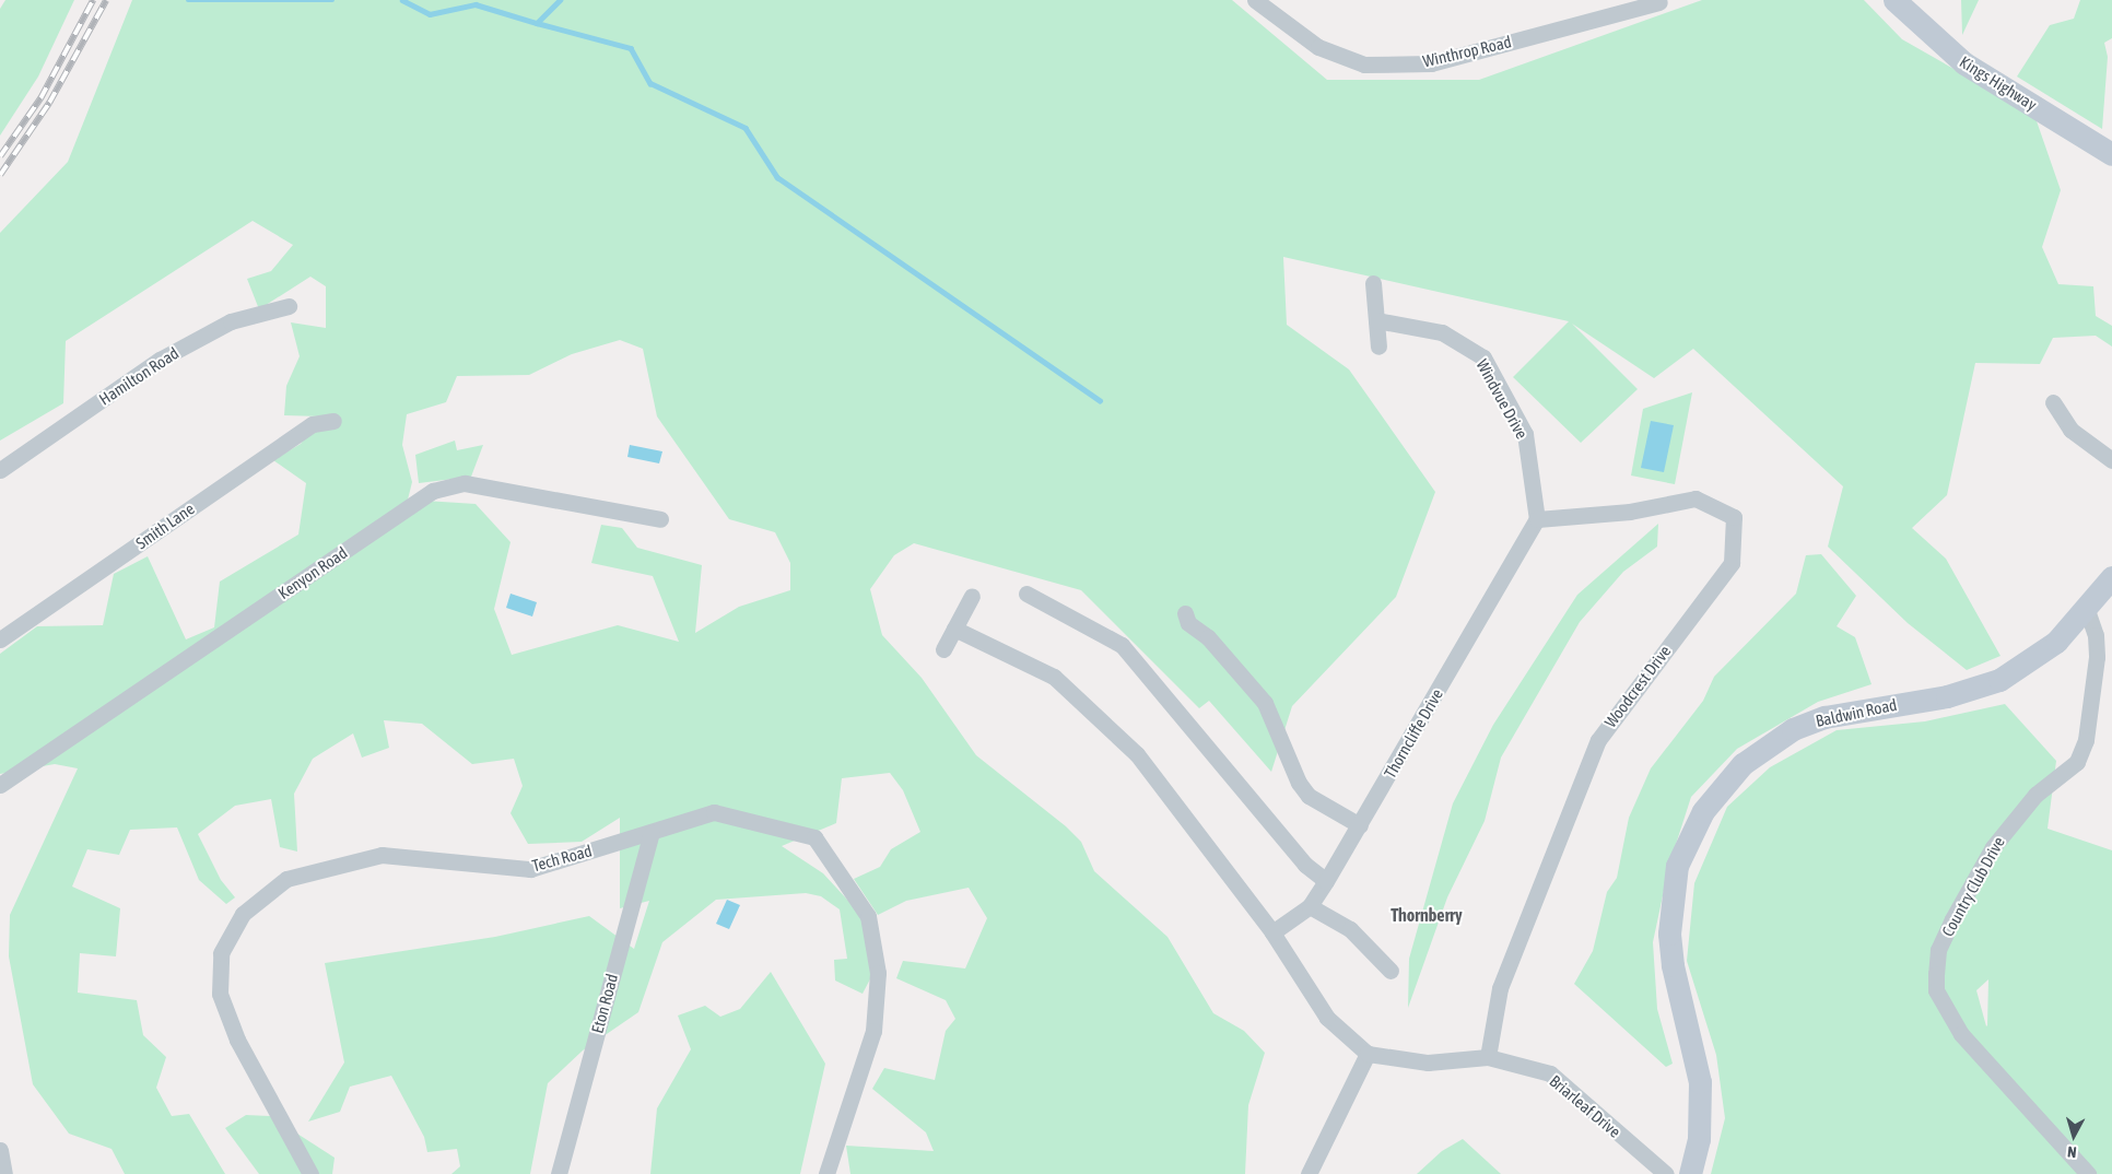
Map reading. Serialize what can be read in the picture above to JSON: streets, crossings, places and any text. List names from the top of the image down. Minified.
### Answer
{"streets":{"street":["Winthrop Road","Kings Highway","Hamilton Road","Windvue Drive","Smith Lane","Kenyon Road","Woodcrest Drive","Baldwin Road","Thorncliffe Drive","Tech Road","Country Club Drive","Eton Road","Briarleaf Drive"]},"crossings":[["Windvue Drive","Woodcrest Drive"],["Windvue Drive","Thorncliffe Drive"],["Woodcrest Drive","Thorncliffe Drive"],["Woodcrest Drive","Briarleaf Drive"],["Baldwin Road","Country Club Drive"],["Tech Road","Eton Road"]],"districts":["Thornberry"],"north":"bottom"}
